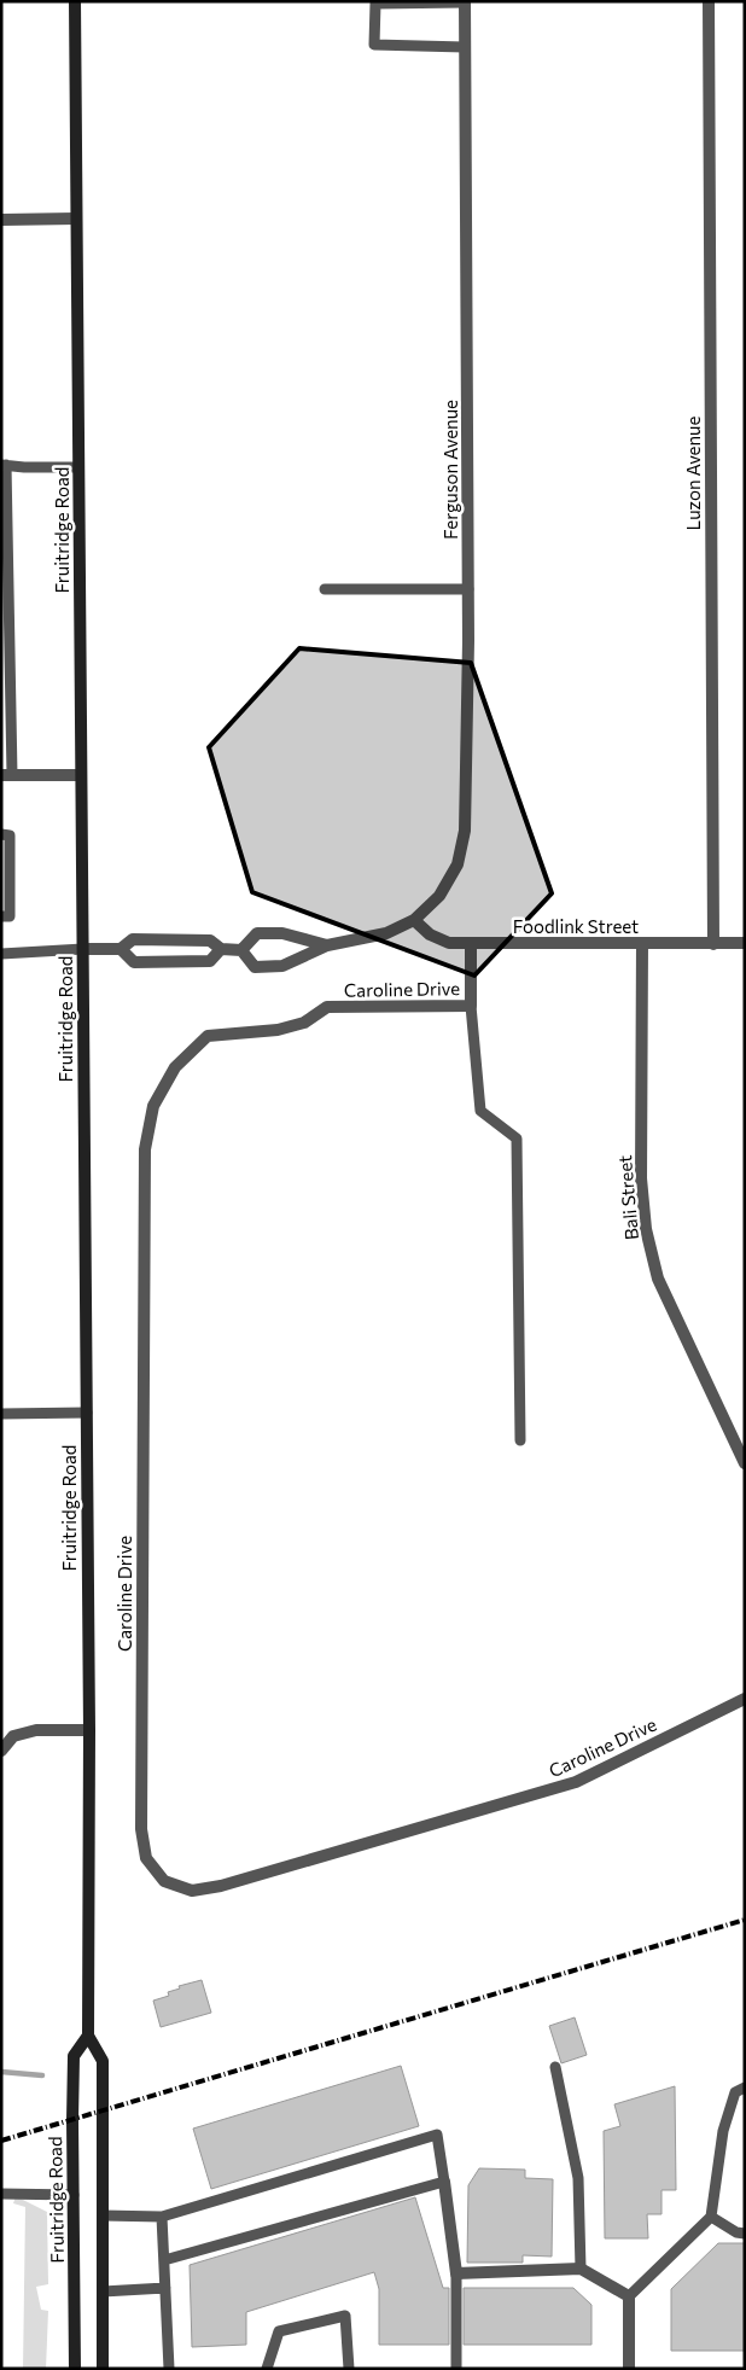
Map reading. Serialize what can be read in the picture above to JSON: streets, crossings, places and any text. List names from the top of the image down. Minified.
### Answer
{"streets":{"main road":["Fruitridge Road"],"street":["Ferguson Avenue","Luzon Avenue","Foodlink Street","Caroline Drive","Bali Street"]},"crossings":[["Ferguson Avenue","Foodlink Street"],["Luzon Avenue","Foodlink Street"],["Foodlink Street","Caroline Drive"],["Foodlink Street","Bali Street"]]}
